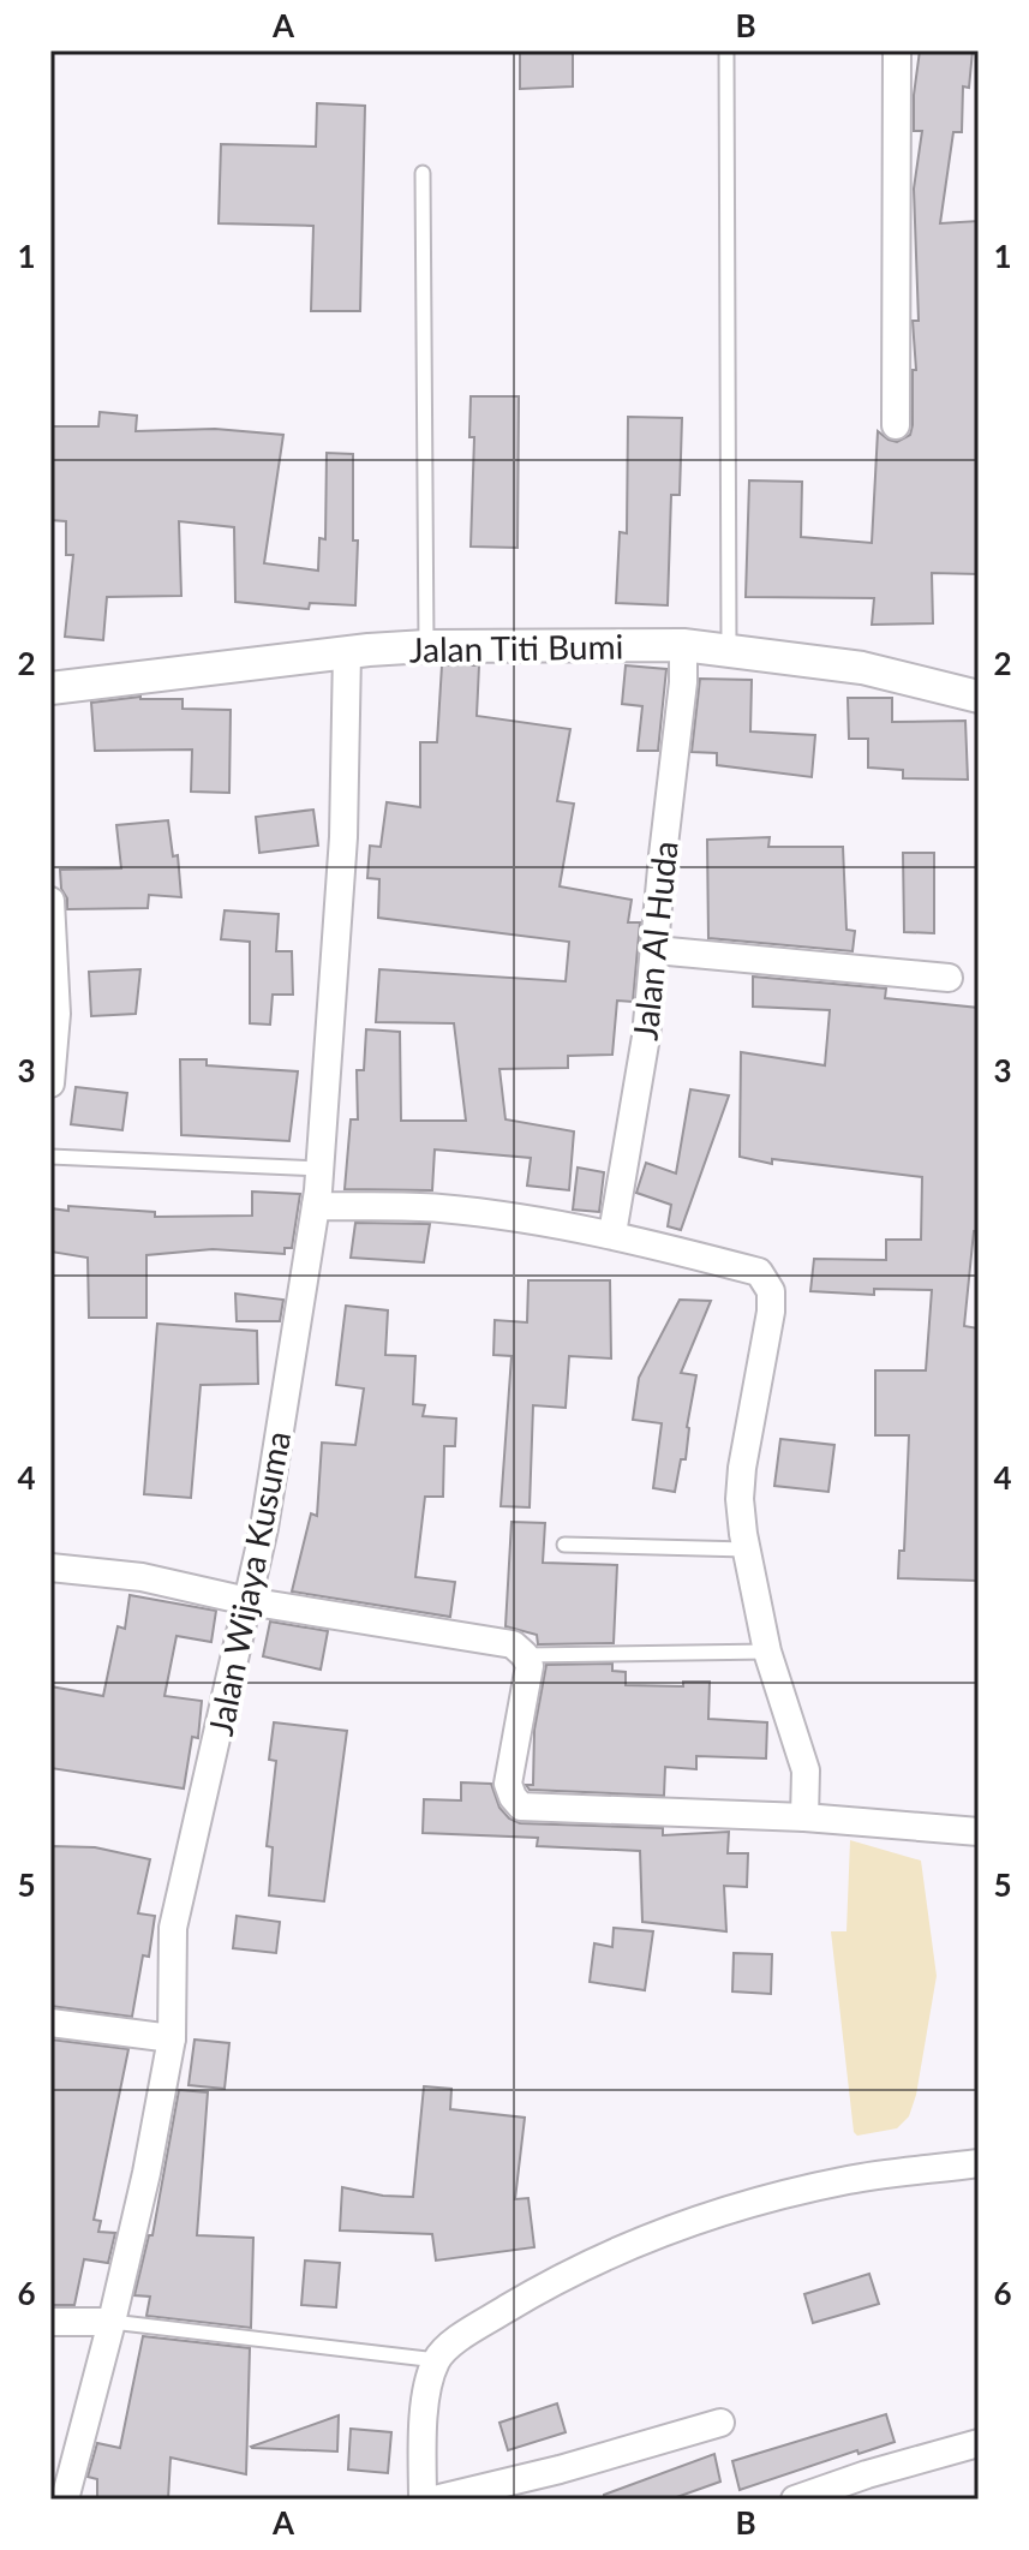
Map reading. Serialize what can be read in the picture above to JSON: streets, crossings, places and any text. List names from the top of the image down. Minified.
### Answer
{"streets":{"street":["Jalan Titi Bumi","Jalan Al Huda","Jalan Wijaya Kusuma"]},"crossings":[["Jalan Titi Bumi","Jalan Al Huda"],["Jalan Titi Bumi","Jalan Wijaya Kusuma"]],"grid":{"columns":["A","B"],"rows":["1","2","3","4","5","6"]}}
